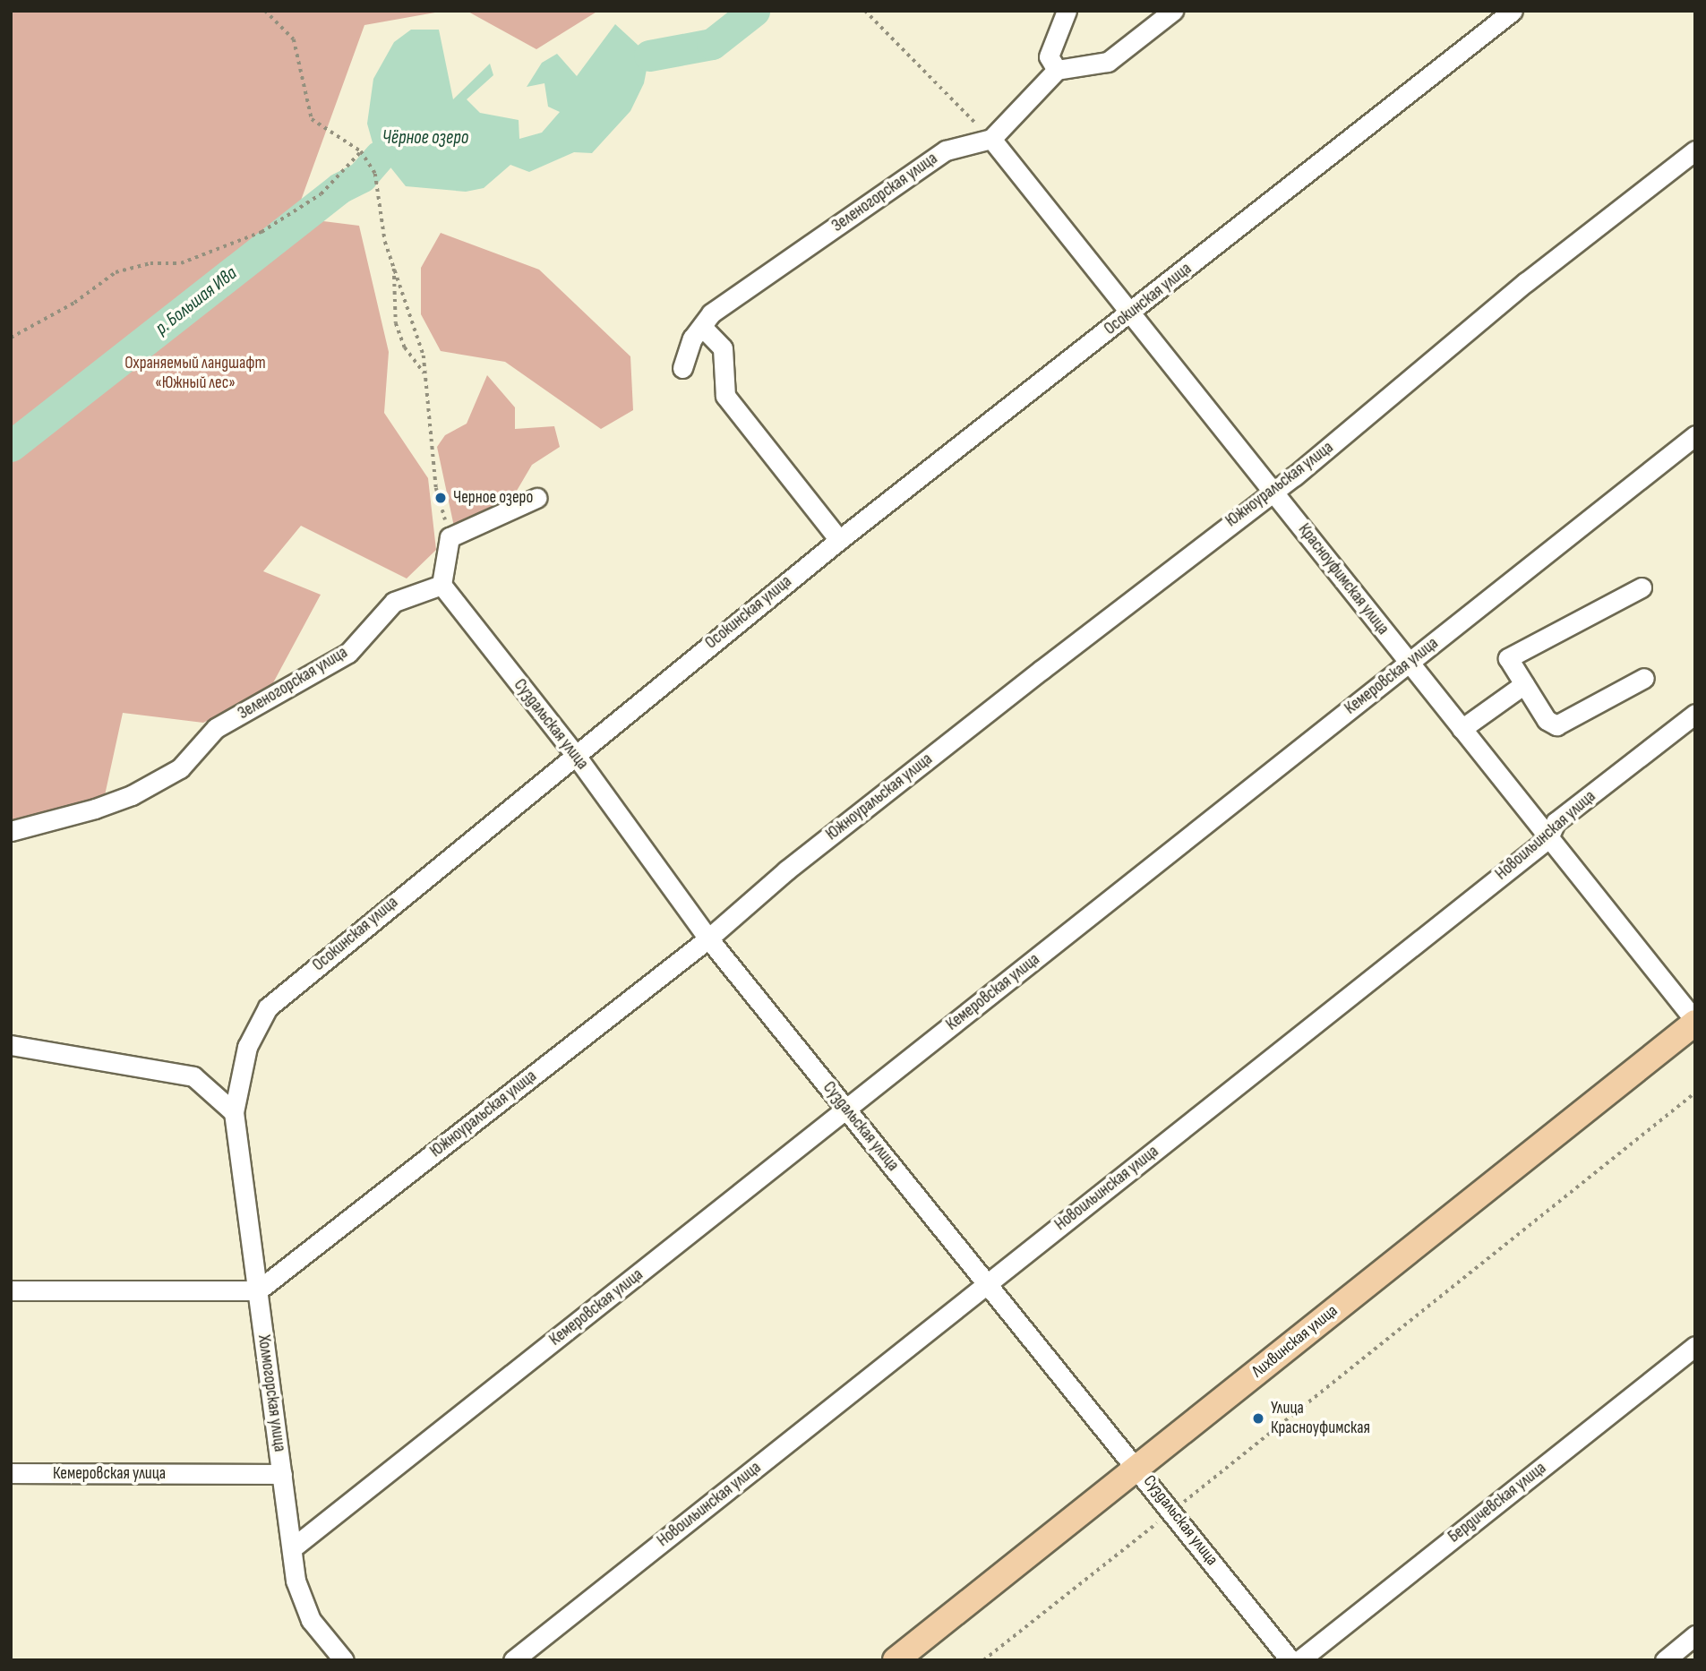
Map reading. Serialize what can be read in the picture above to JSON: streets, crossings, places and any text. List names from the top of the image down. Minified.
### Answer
{"streets":{"main road":["Лихвинская улица"],"street":["Зеленогорская улица","Осокинская улица","Южноуральская улица","Красноуфимская улица","Кемеровская улица","Суздальская улица","Новоильинская улица","Холмогорская улица","Бердичевская улица"]},"crossings":[["Зеленогорская улица","Красноуфимская улица"],["Зеленогорская улица","Суздальская улица"],["Осокинская улица","Красноуфимская улица"],["Осокинская улица","Суздальская улица"],["Осокинская улица","Холмогорская улица"],["Южноуральская улица","Красноуфимская улица"],["Южноуральская улица","Суздальская улица"],["Южноуральская улица","Холмогорская улица"],["Красноуфимская улица","Кемеровская улица"],["Красноуфимская улица","Новоильинская улица"],["Красноуфимская улица","Лихвинская улица"],["Кемеровская улица","Суздальская улица"],["Кемеровская улица","Холмогорская улица"],["Суздальская улица","Новоильинская улица"],["Суздальская улица","Лихвинская улица"]],"water":["Чёрное озеро","р. Большая Ива"],"parks":["Охраняемый ландшафт «Южный лес»"],"places":["Черное озеро","Улица Красноуфимская"]}
